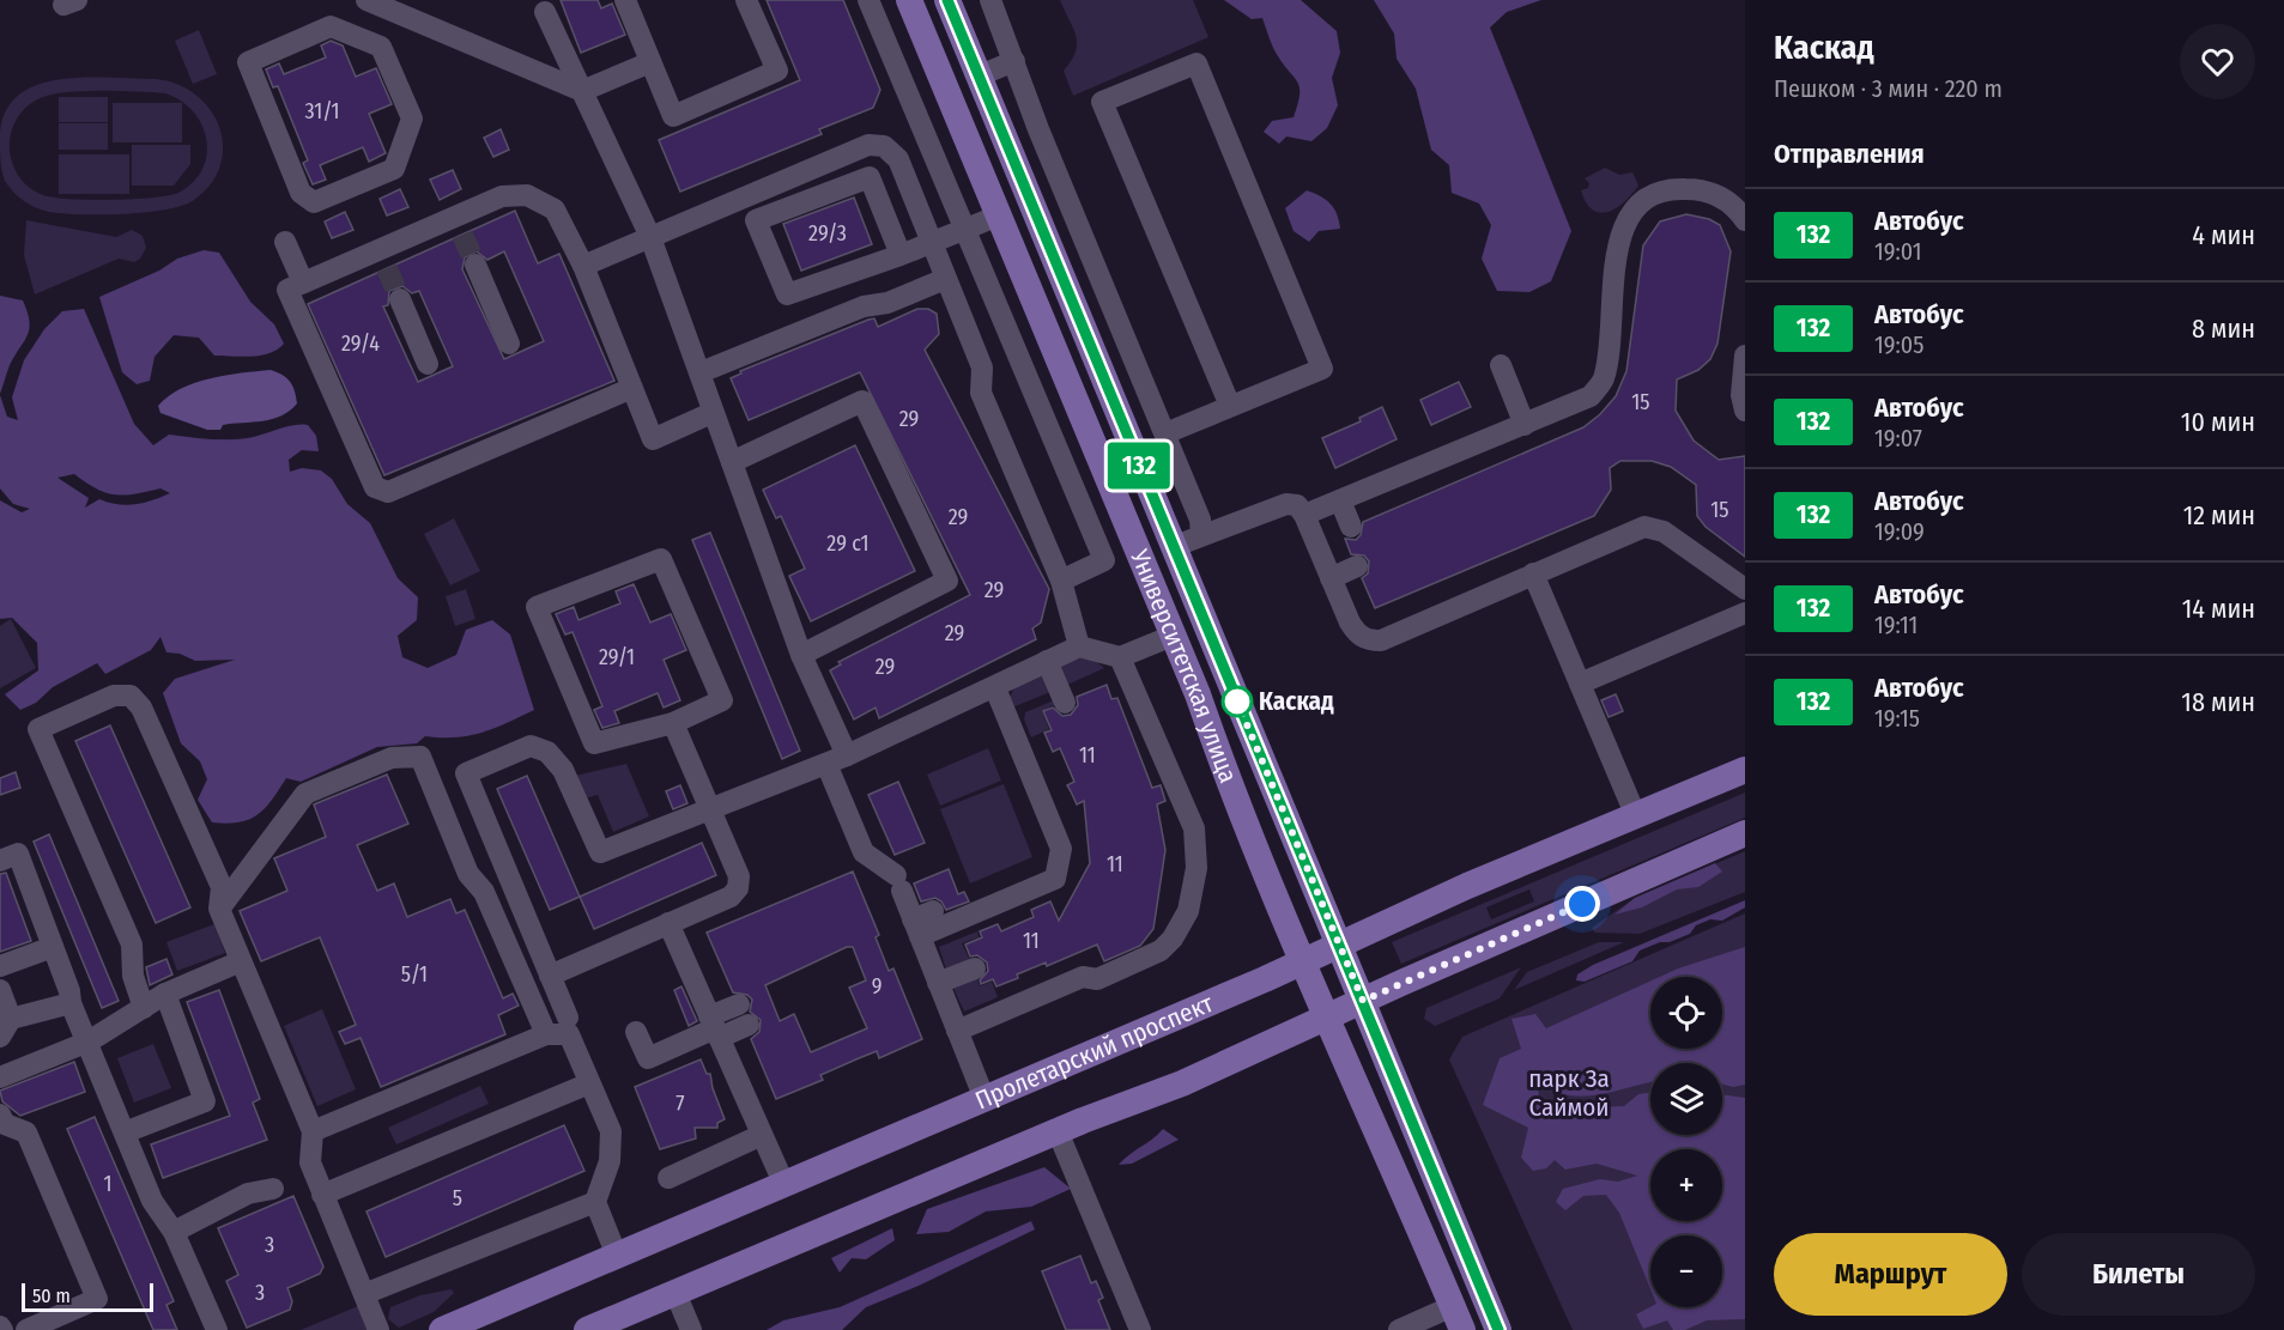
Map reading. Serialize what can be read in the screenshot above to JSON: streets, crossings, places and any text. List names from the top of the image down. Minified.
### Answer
{"streets":{"main road":["Университетская улица","Пролетарский проспект"]},"crossings":[["Университетская улица","Пролетарский проспект"]],"parks":["парк За Саймой"],"places":["Каскад"],"lines":["bus line 132"],"house_numbers":["31/1","29/3","29/4","15","29","15","29","29 с1","29","29","29/1","29","11","11","11","5/1","9","7","1","5","3","3"],"scale_bar":"50 m","page":{"on_map":"132","heading":[["Каскад","Пешком · 3 мин · 220 m"],"Отправления"],"list":[{"mark":"132","name":"Автобус","note":"19:01","value":"4 мин"},{"mark":"132","name":"Автобус","note":"19:05","value":"8 мин"},{"mark":"132","name":"Автобус","note":"19:07","value":"10 мин"},{"mark":"132","name":"Автобус","note":"19:09","value":"12 мин"},{"mark":"132","name":"Автобус","note":"19:11","value":"14 мин"},{"mark":"132","name":"Автобус","note":"19:15","value":"18 мин"}],"map_buttons":["+","−"],"buttons":["Маршрут","Билеты"],"scale":"50 m"}}
